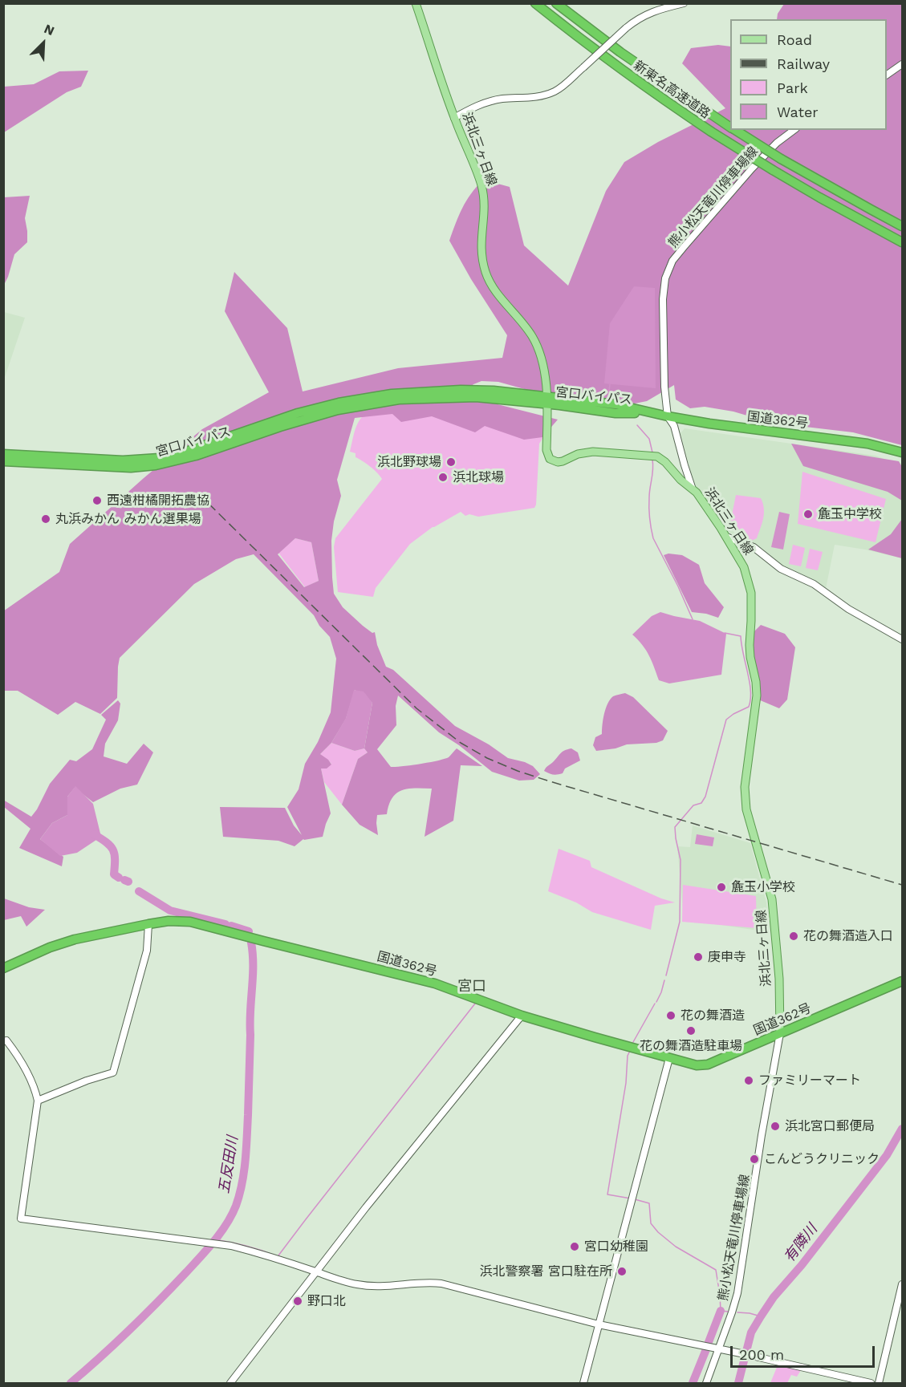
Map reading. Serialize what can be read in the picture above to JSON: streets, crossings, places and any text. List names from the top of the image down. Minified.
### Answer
{"streets":{"highway":["新東名高速道路","宮口バイパス","国道362号"],"main road":["浜北三ヶ日線"],"street":["熊小松天竜川停車場線"]},"crossings":[["浜北三ヶ日線","熊小松天竜川停車場線"],["浜北三ヶ日線","宮口バイパス"],["浜北三ヶ日線","国道362号"],["熊小松天竜川停車場線","国道362号"],["宮口バイパス","国道362号"]],"districts":["宮口"],"water":["五反田川","有隣川"],"places":["浜北野球場","浜北球場","西遠柑橘開拓農協","麁玉中学校","丸浜みかん みかん選果場","麁玉小学校","花の舞酒造入口","庚申寺","花の舞酒造","花の舞酒造駐車場","ファミリーマート","浜北宮口郵便局","こんどうクリニック","宮口幼稚園","浜北警察署 宮口駐在所","野口北"],"legend":["Road","Railway","Park","Water"],"scale_bar":"200 m","north":"top right"}
